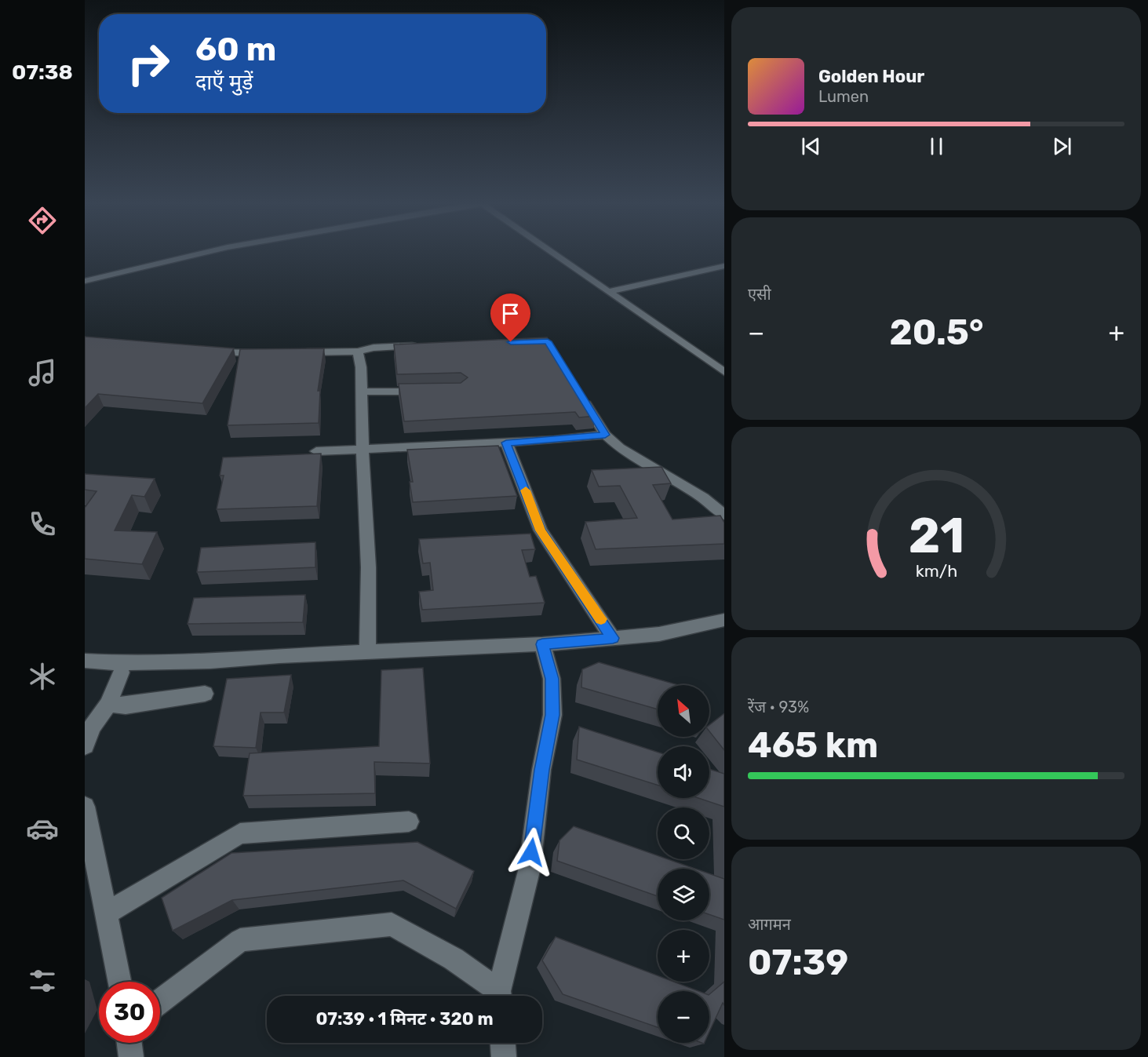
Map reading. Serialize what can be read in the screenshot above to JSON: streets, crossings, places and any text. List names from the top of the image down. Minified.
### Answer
{"north":"top left","page":{"tabs":"07:38","turn":["60 m","दाएँ मुड़ें"],"song":["Golden Hour","Lumen"],"tile":["एसी",["रेंज · 93%","465 km"],["आगमन","07:39"]],"heat":["−","20.5°","+"],"map_buttons":["+","−"],"limit":"30","trip":"07:39 · 1 मिनट · 320 m","gauge":["21","km/h"]}}
